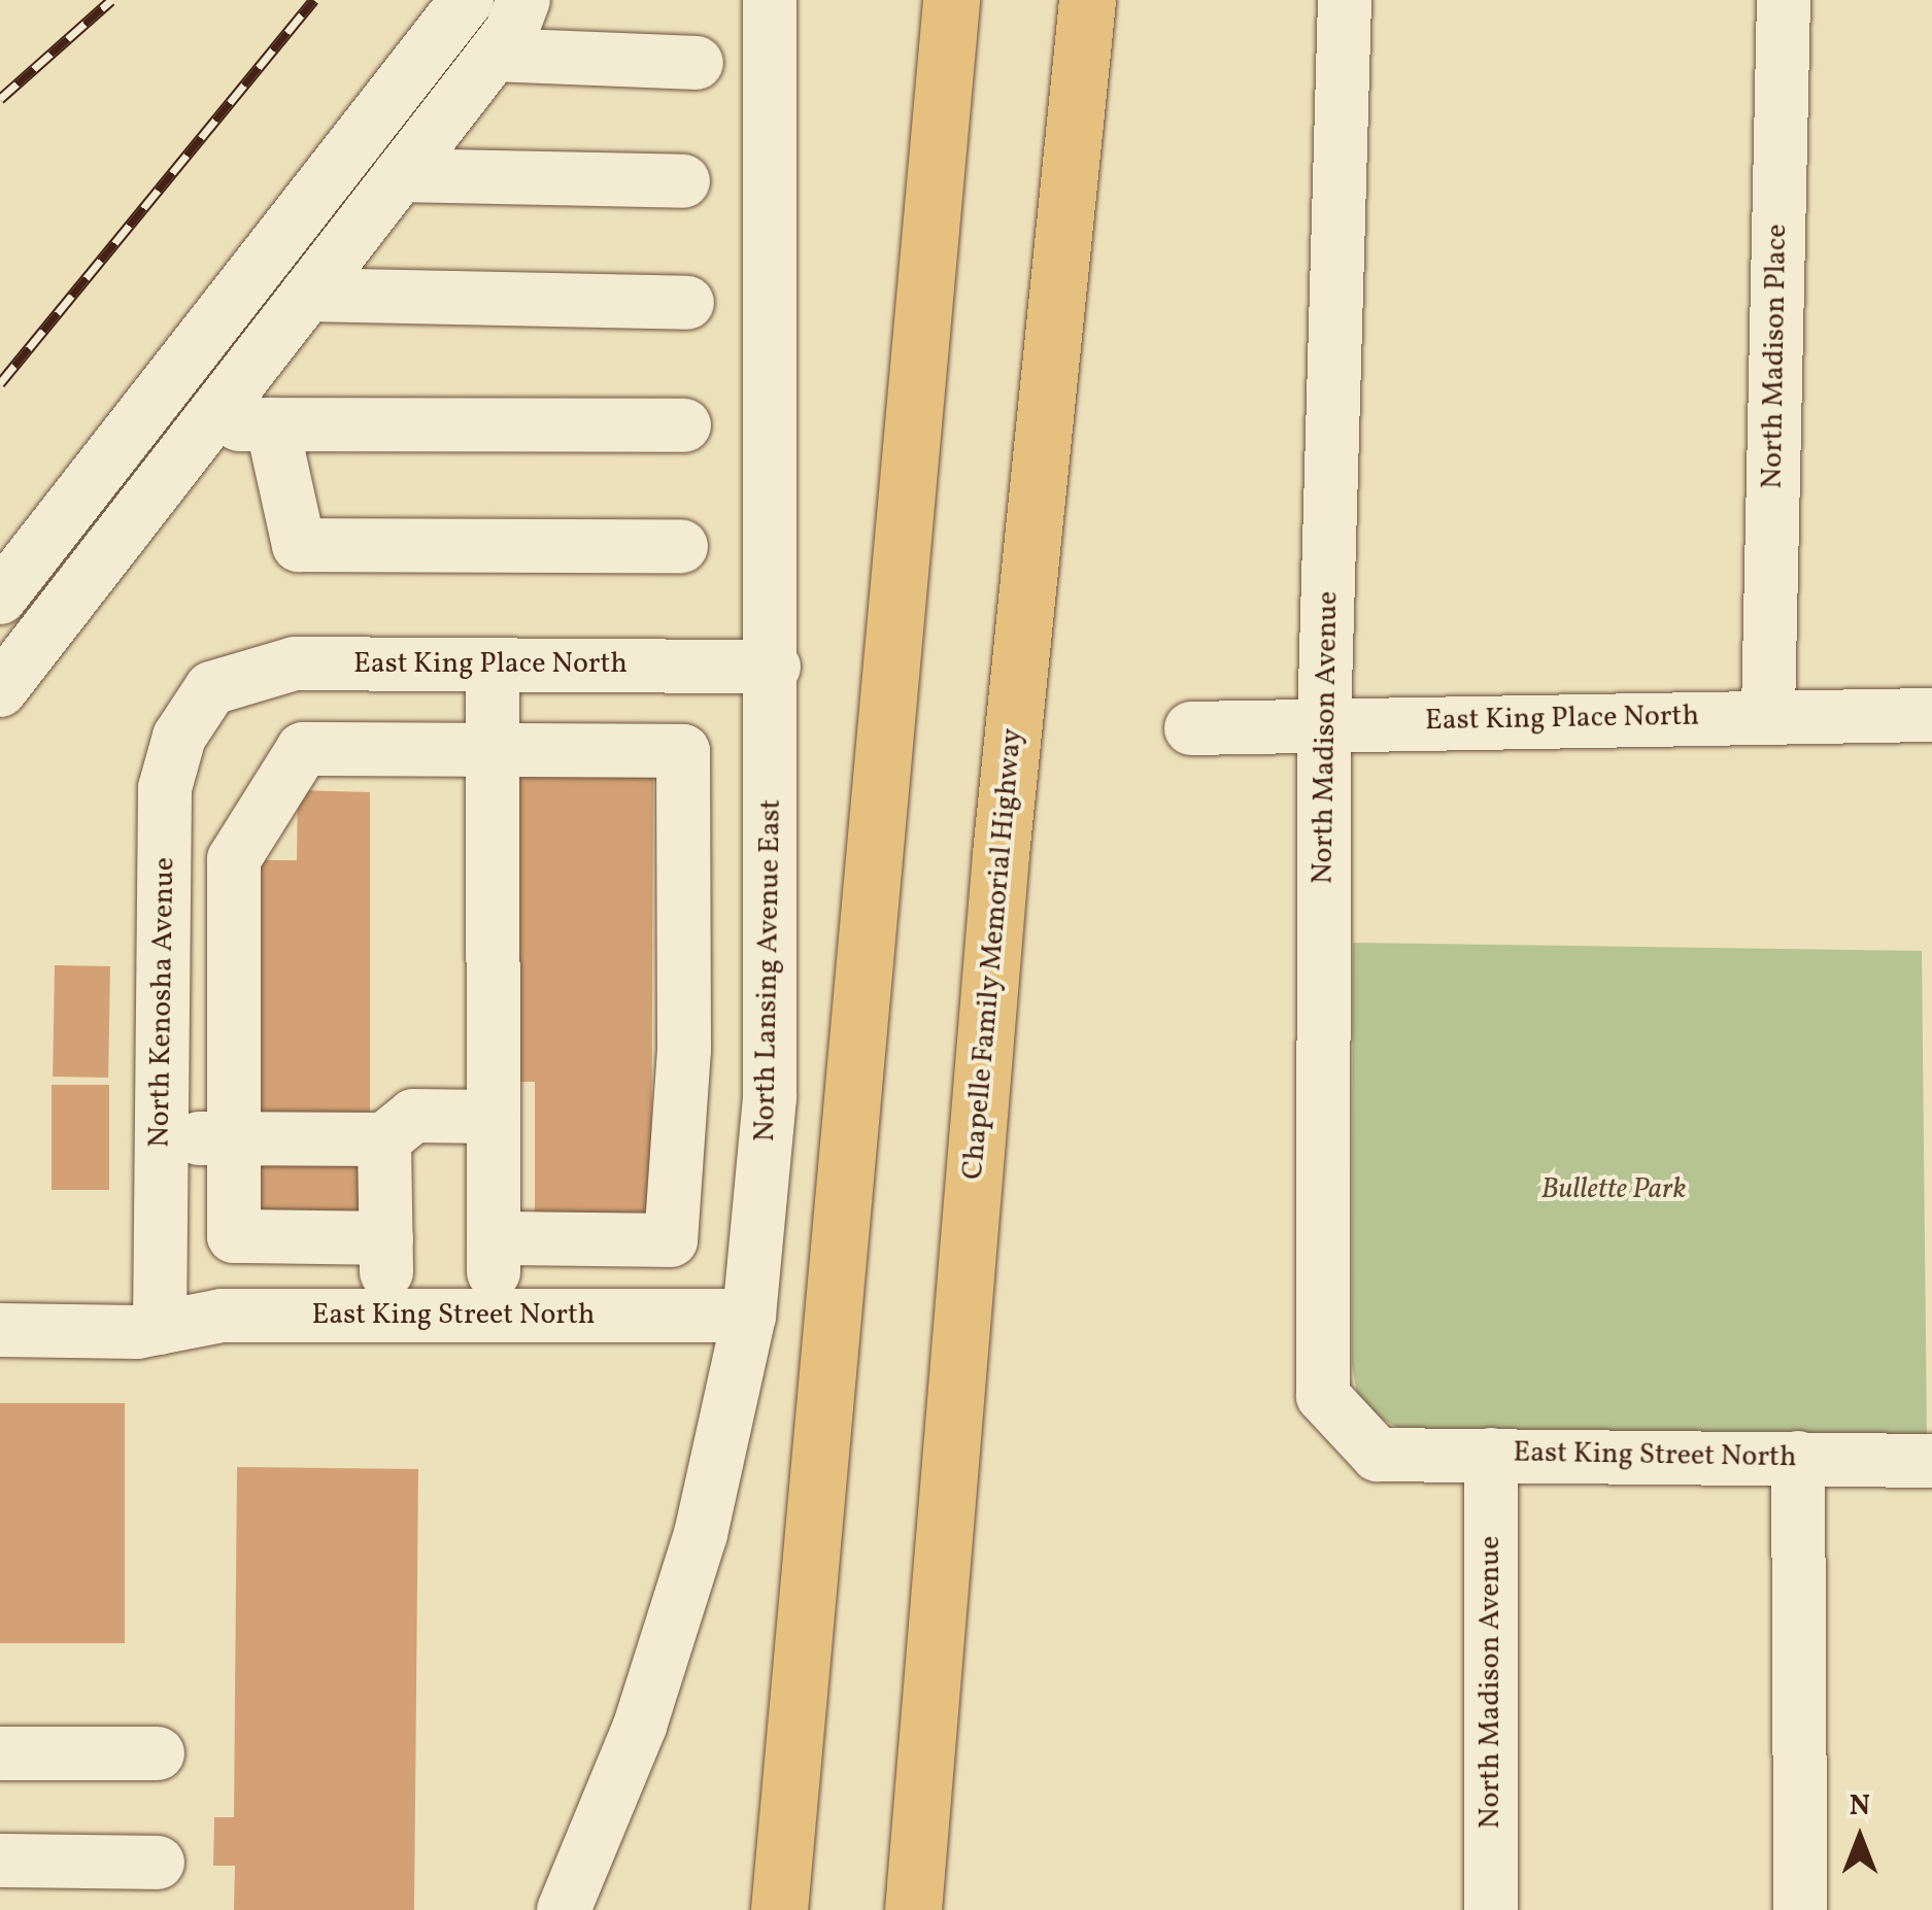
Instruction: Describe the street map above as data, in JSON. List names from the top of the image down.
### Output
{
  "streets": {
    "highway": ["Chapelle Family Memorial Highway"],
    "street": [
      "North Madison Place",
      "East King Place North",
      "North Madison Avenue",
      "North Lansing Avenue East",
      "North Kenosha Avenue",
      "East King Street North"
    ]
  },
  "crossings": [
    ["North Madison Place", "East King Place North"],
    ["East King Place North", "North Madison Avenue"],
    ["East King Place North", "North Lansing Avenue East"],
    ["East King Place North", "North Kenosha Avenue"],
    ["North Madison Avenue", "East King Street North"],
    ["North Lansing Avenue East", "East King Street North"],
    ["North Kenosha Avenue", "East King Street North"]
  ],
  "parks": ["Bullette Park"],
  "north": "top"
}
